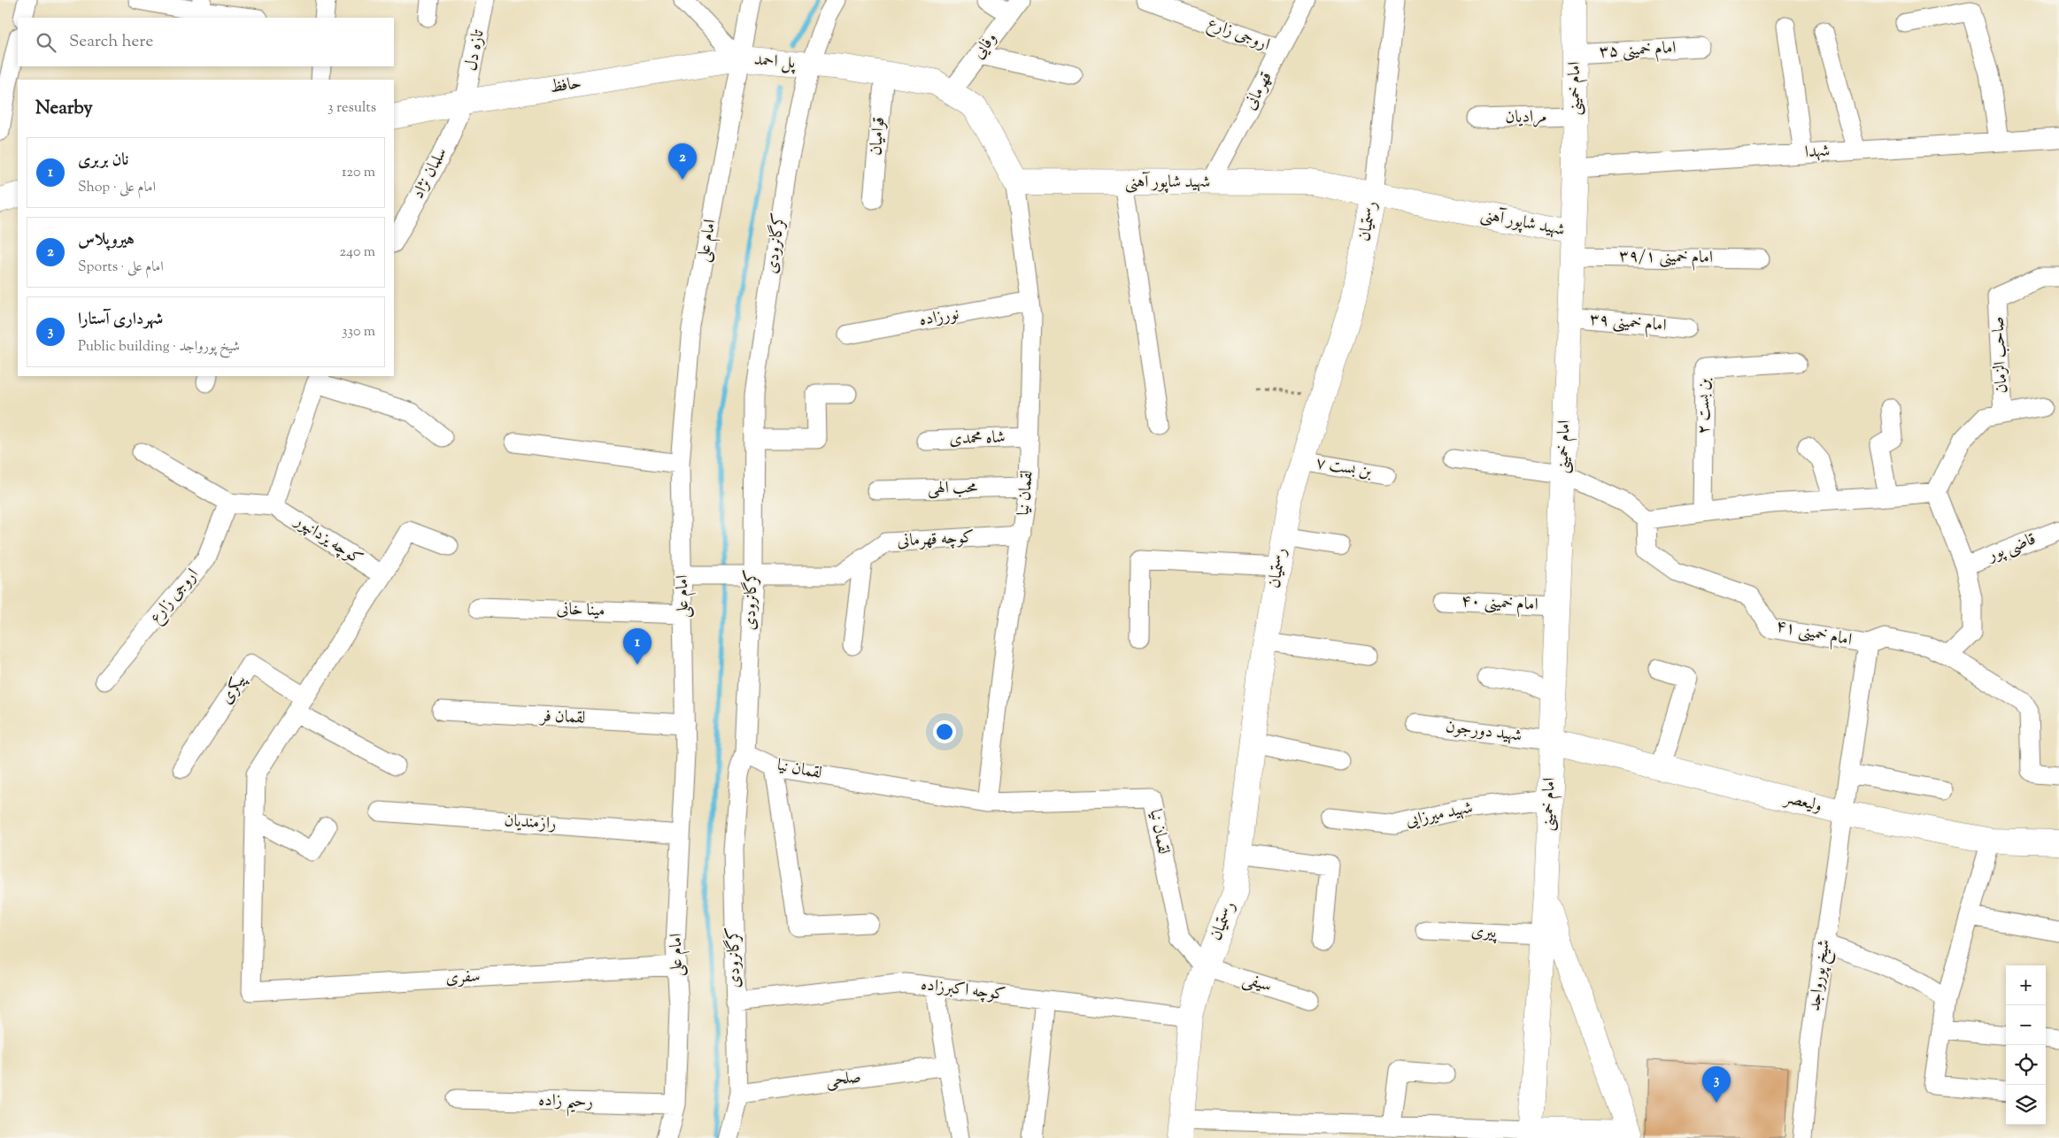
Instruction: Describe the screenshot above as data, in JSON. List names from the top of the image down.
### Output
{
  "streets": {
    "street": [
      "اروجی زارع",
      "وفایی",
      "تازه دل",
      "امام خمینی ۳۵",
      "پل احمد",
      "حافظ",
      "امام خمینی",
      "قهرمانی",
      "مرادیان",
      "قوامیان",
      "شهدا",
      "سلمان نژاد",
      "شهید شاپور آهنی",
      "رستمیان",
      "امام علی",
      "کرگانرودی",
      "امام خمینی ۳۹/۱",
      "نورزاده",
      "امام خمینی ۳۹",
      "صاحب الزمان",
      "بن بست ۲",
      "شاه محمدی",
      "بن بست ۷",
      "محب الهی",
      "لقمان نیا",
      "کوچه قهرمانی",
      "کوچه یزدانپور",
      "قاضی پور",
      "امام خمینی ۴۰",
      "مینا خانی",
      "امام خمینی ۴۱",
      "پیکری",
      "لقمان فر",
      "شهید دورجون",
      "ولیعصر",
      "شهید میرزایی",
      "رازمندیان",
      "پیری",
      "شیخ پورواجد",
      "سفری",
      "سیفی",
      "کوچه اکبرزاده",
      "صلحی",
      "رحیم زاده"
    ]
  },
  "crossings": [
    ["اروجی زارع", "قهرمانی"],
    ["تازه دل", "حافظ"],
    ["تازه دل", "سلمان نژاد"],
    ["امام خمینی ۳۵", "امام خمینی"],
    ["پل احمد", "حافظ"],
    ["پل احمد", "امام علی"],
    ["پل احمد", "کرگانرودی"],
    ["حافظ", "سلمان نژاد"],
    ["حافظ", "امام علی"],
    ["امام خمینی", "مرادیان"],
    ["امام خمینی", "شهدا"],
    ["امام خمینی", "شهید شاپور آهنی"],
    ["امام خمینی", "امام خمینی ۳۹/۱"],
    ["امام خمینی", "امام خمینی ۳۹"],
    ["امام خمینی", "امام خمینی ۴۰"],
    ["امام خمینی", "شهید دورجون"],
    ["امام خمینی", "ولیعصر"],
    ["امام خمینی", "شهید میرزایی"],
    ["امام خمینی", "پیری"],
    ["قهرمانی", "شهید شاپور آهنی"],
    ["شهید شاپور آهنی", "رستمیان"],
    ["شهید شاپور آهنی", "امام خمینی ۳۹/۱"],
    ["شهید شاپور آهنی", "لقمان نیا"],
    ["رستمیان", "بن بست ۷"],
    ["رستمیان", "لقمان نیا"],
    ["رستمیان", "سیفی"],
    ["رستمیان", "کوچه اکبرزاده"],
    ["امام علی", "کوچه قهرمانی"],
    ["امام علی", "مینا خانی"],
    ["امام علی", "لقمان فر"],
    ["امام علی", "رازمندیان"],
    ["امام علی", "سفری"],
    ["امام علی", "رحیم زاده"],
    ["کرگانرودی", "لقمان نیا"],
    ["کرگانرودی", "کوچه قهرمانی"],
    ["کرگانرودی", "کوچه اکبرزاده"],
    ["کرگانرودی", "صلحی"],
    ["نورزاده", "لقمان نیا"],
    ["شاه محمدی", "لقمان نیا"],
    ["محب الهی", "لقمان نیا"],
    ["لقمان نیا", "کوچه قهرمانی"],
    ["لقمان نیا", "سیفی"],
    ["امام خمینی ۴۱", "شیخ پورواجد"],
    ["شهید دورجون", "ولیعصر"],
    ["ولیعصر", "شیخ پورواجد"]
  ],
  "page": {
    "search": "Search here",
    "heading": ["Nearby", "3 results"],
    "list": [
      {
        "mark": "1",
        "name": "نان بربری",
        "note": "Shop · امام علی",
        "value": "120 m"
      },
      {
        "mark": "2",
        "name": "هیروپلاس",
        "note": "Sports · امام علی",
        "value": "240 m"
      },
      {
        "mark": "3",
        "name": "شهرداری آستارا",
        "note": "Public building · شیخ پورواجد",
        "value": "330 m"
      }
    ],
    "pins": ["2", "1", "3"],
    "map_buttons": ["+", "−"]
  }
}
